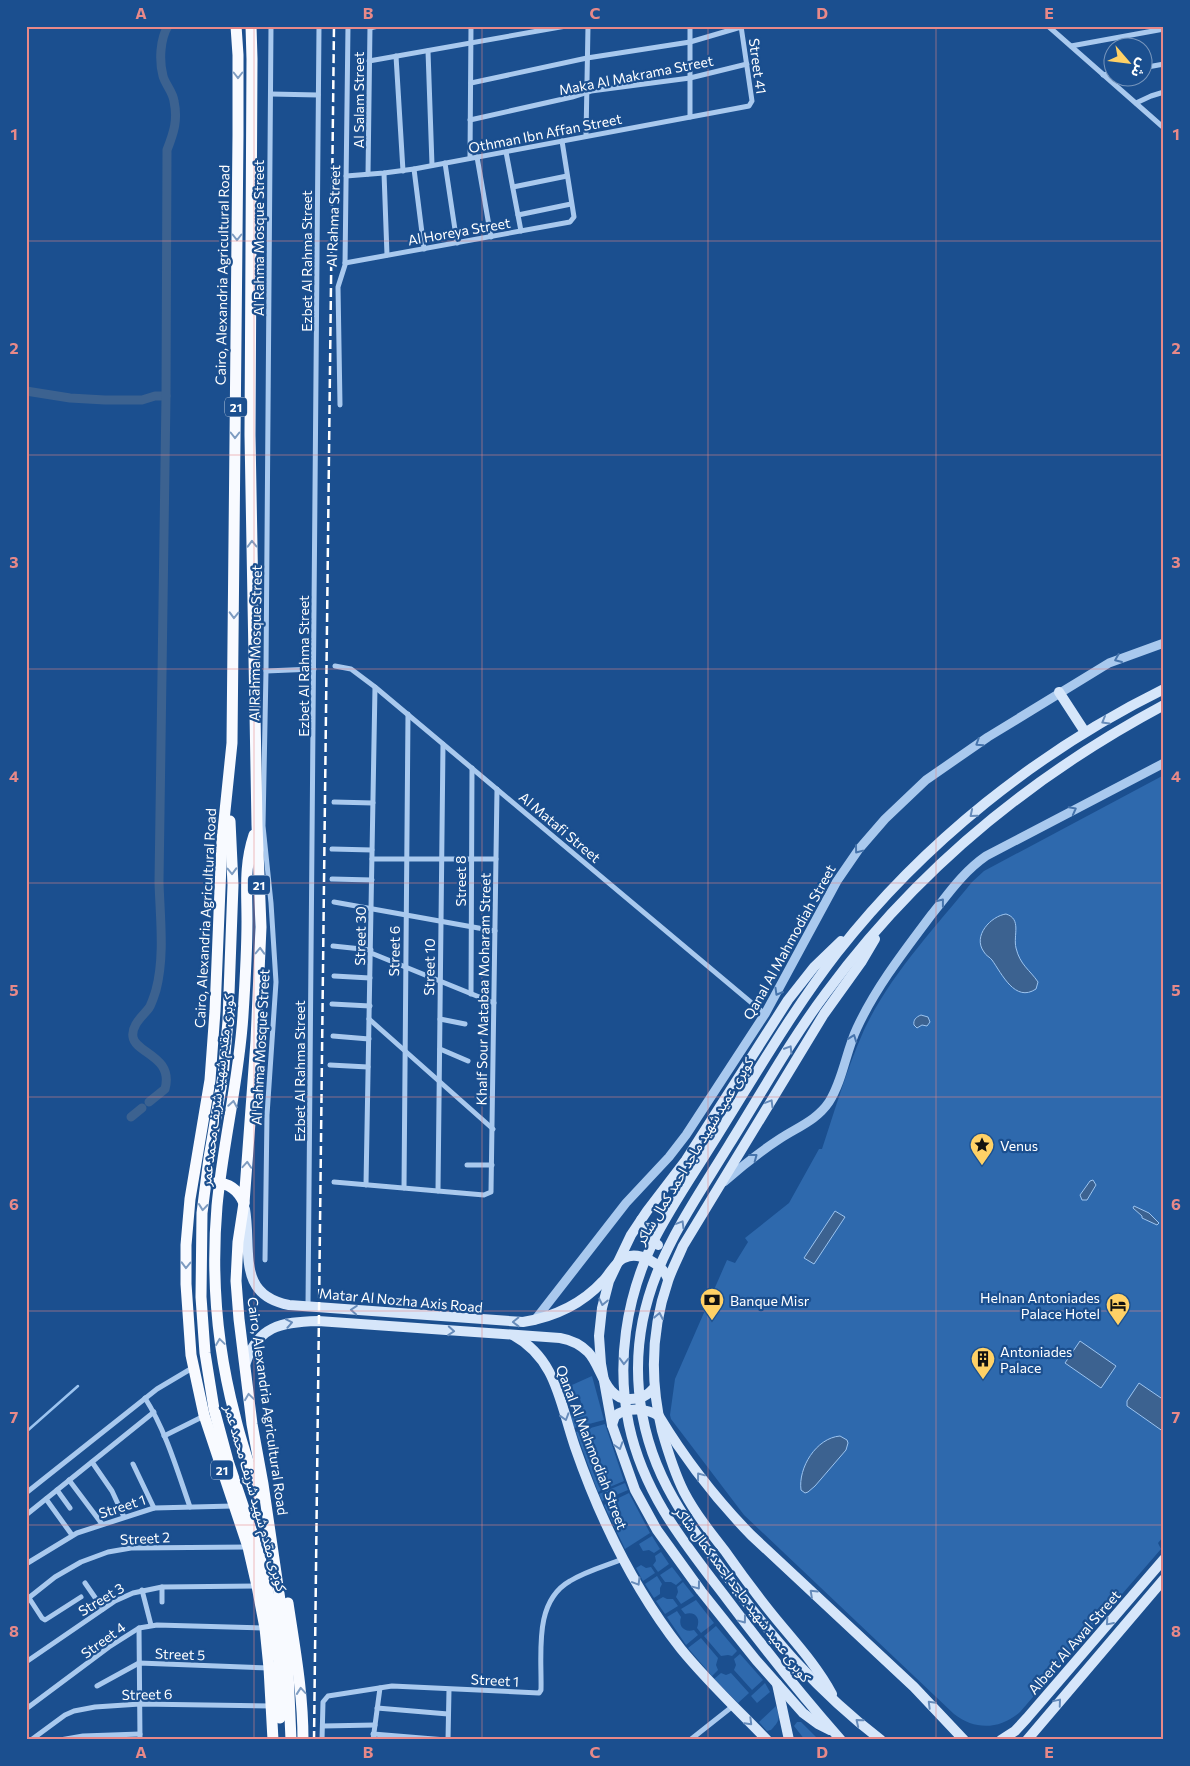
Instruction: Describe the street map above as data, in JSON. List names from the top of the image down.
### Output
{
  "streets": {
    "highway": ["Cairo, Alexandria Agricultural Road", "21", "كوبرى مقدم شهيد شريف محمد عمر"],
    "main road": [
      "Qanal Al Mahmodiah Street",
      "كوبرى عميد شهيد ماجد احمد كمال شاكر",
      "Matar Al Nozha Axis Road",
      "Albert Al Awal Street"
    ],
    "street": [
      "Street 41",
      "Maka Al Makrama Street",
      "Al Salam Street",
      "Othman Ibn Affan Street",
      "Al Rahma Street",
      "Al Horeya Street",
      "Al Rahma Mosque Street",
      "Ezbet Al Rahma Street",
      "Al Matafi Street",
      "Street 8",
      "Street 30",
      "Street 6",
      "Street 10",
      "Khalf Sour Matabaa Moharam Street",
      "Street 1",
      "Street 2",
      "Street 3",
      "Street 4",
      "Street 5"
    ]
  },
  "crossings": [
    ["Street 41", "Maka Al Makrama Street"],
    ["Street 41", "Othman Ibn Affan Street"],
    ["Al Salam Street", "Othman Ibn Affan Street"],
    ["Othman Ibn Affan Street", "Al Rahma Street"],
    ["Al Rahma Street", "Al Horeya Street"],
    ["Ezbet Al Rahma Street", "Matar Al Nozha Axis Road"],
    ["Cairo, Alexandria Agricultural Road", "Street 6"],
    ["Cairo, Alexandria Agricultural Road", "كوبرى مقدم شهيد شريف محمد عمر"],
    ["Cairo, Alexandria Agricultural Road", "Matar Al Nozha Axis Road"],
    ["Cairo, Alexandria Agricultural Road", "Street 1"],
    ["Cairo, Alexandria Agricultural Road", "Street 2"],
    ["Cairo, Alexandria Agricultural Road", "Street 3"],
    ["Cairo, Alexandria Agricultural Road", "Street 4"],
    ["Cairo, Alexandria Agricultural Road", "Street 5"],
    ["Al Matafi Street", "Street 8"],
    ["Al Matafi Street", "Street 30"],
    ["Al Matafi Street", "Qanal Al Mahmodiah Street"],
    ["Al Matafi Street", "Street 6"],
    ["Al Matafi Street", "Street 10"],
    ["Al Matafi Street", "Khalf Sour Matabaa Moharam Street"],
    ["Qanal Al Mahmodiah Street", "Matar Al Nozha Axis Road"],
    ["Qanal Al Mahmodiah Street", "Street 1"],
    ["Street 10", "Khalf Sour Matabaa Moharam Street"]
  ],
  "places": {
    "place": ["Venus"],
    "bank": ["Banque Misr"],
    "hotel": ["Helnan Antoniades Palace Hotel"],
    "building": ["Antoniades Palace"]
  },
  "north": "bottom right",
  "grid": {
    "columns": [
      "A",
      "B",
      "C",
      "D",
      "E"
    ],
    "rows": [
      "1",
      "2",
      "3",
      "4",
      "5",
      "6",
      "7",
      "8"
    ]
  }
}
